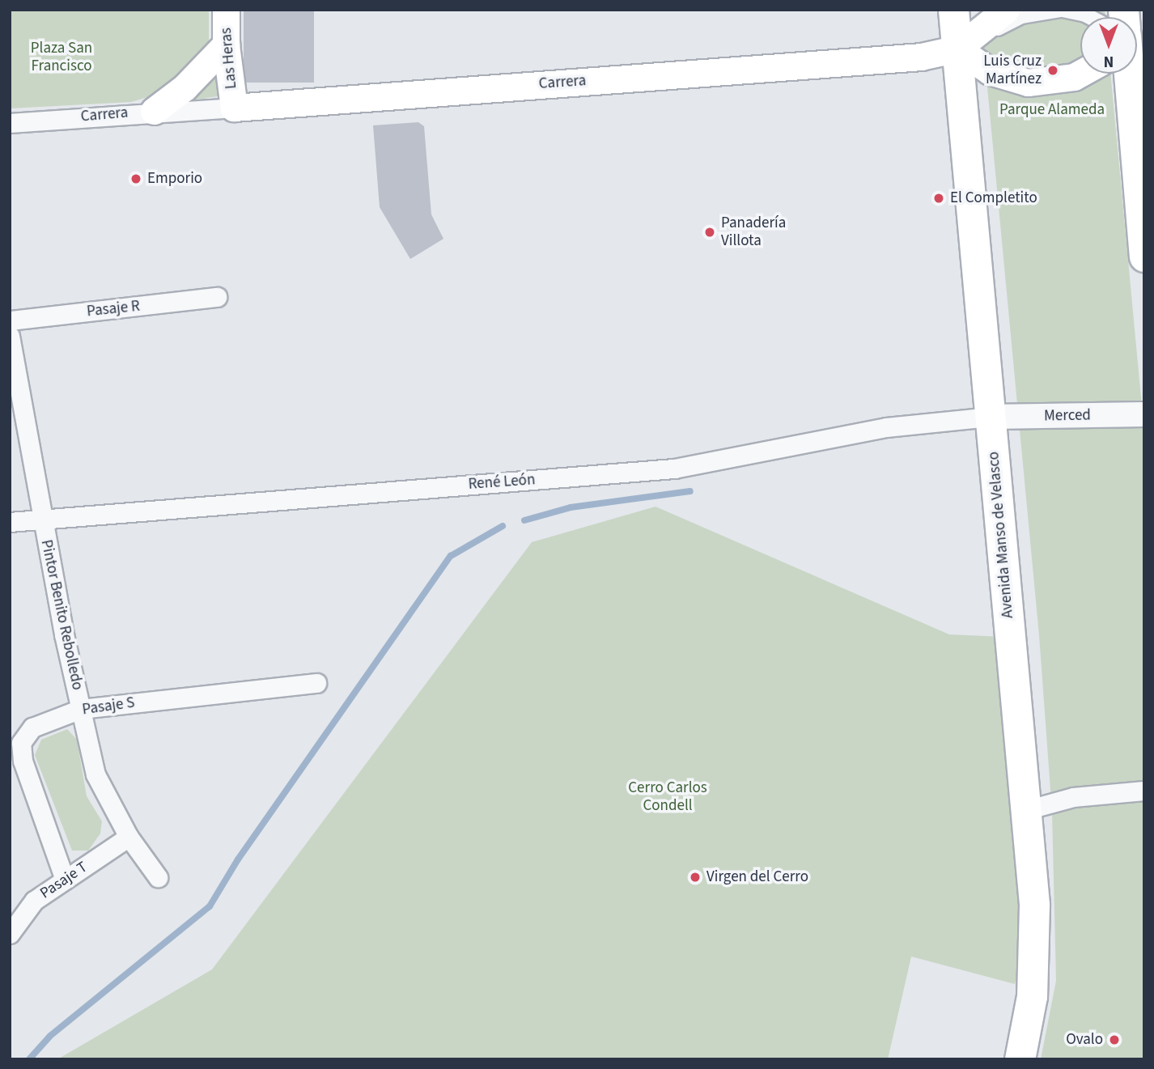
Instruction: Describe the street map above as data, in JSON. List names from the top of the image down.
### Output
{
  "streets": {
    "main road": ["Las Heras", "Carrera", "Avenida Manso de Velasco"],
    "street": [
      "Pasaje R",
      "Merced",
      "René León",
      "Pintor Benito Rebolledo",
      "Pasaje S",
      "Pasaje T"
    ]
  },
  "crossings": [
    ["Las Heras", "Carrera"],
    ["Carrera", "Avenida Manso de Velasco"],
    ["Merced", "René León"],
    ["Merced", "Avenida Manso de Velasco"],
    ["René León", "Avenida Manso de Velasco"],
    ["René León", "Pintor Benito Rebolledo"],
    ["Pintor Benito Rebolledo", "Pasaje S"],
    ["Pintor Benito Rebolledo", "Pasaje T"],
    ["Pasaje S", "Pasaje T"]
  ],
  "parks": ["Plaza San Francisco", "Parque Alameda", "Cerro Carlos Condell"],
  "places": [
    "Luis Cruz Martínez",
    "Emporio",
    "El Completito",
    "Panadería Villota",
    "Virgen del Cerro",
    "Ovalo"
  ],
  "north": "bottom"
}
